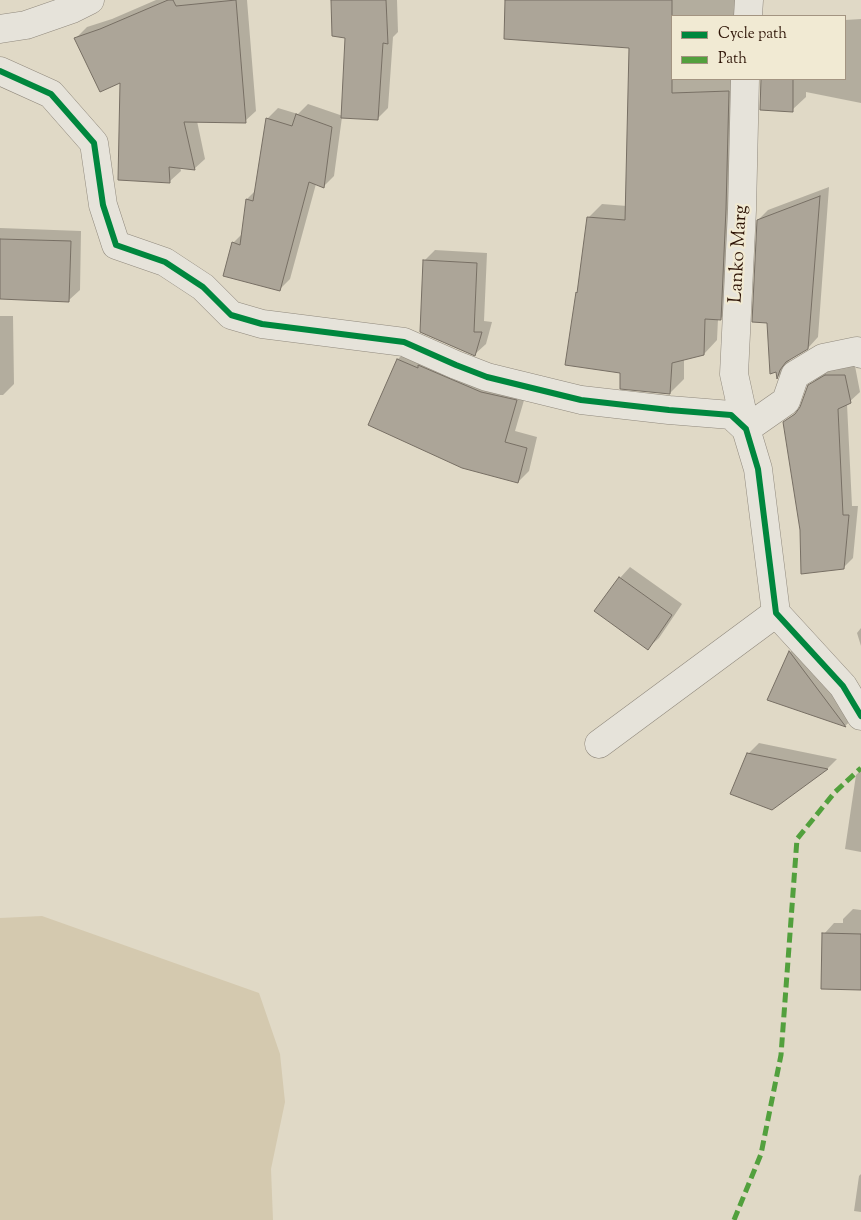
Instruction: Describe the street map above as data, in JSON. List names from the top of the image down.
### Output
{
  "streets": {
    "street": ["Lanko Marg"]
  },
  "legend": ["Cycle path", "Path"]
}
